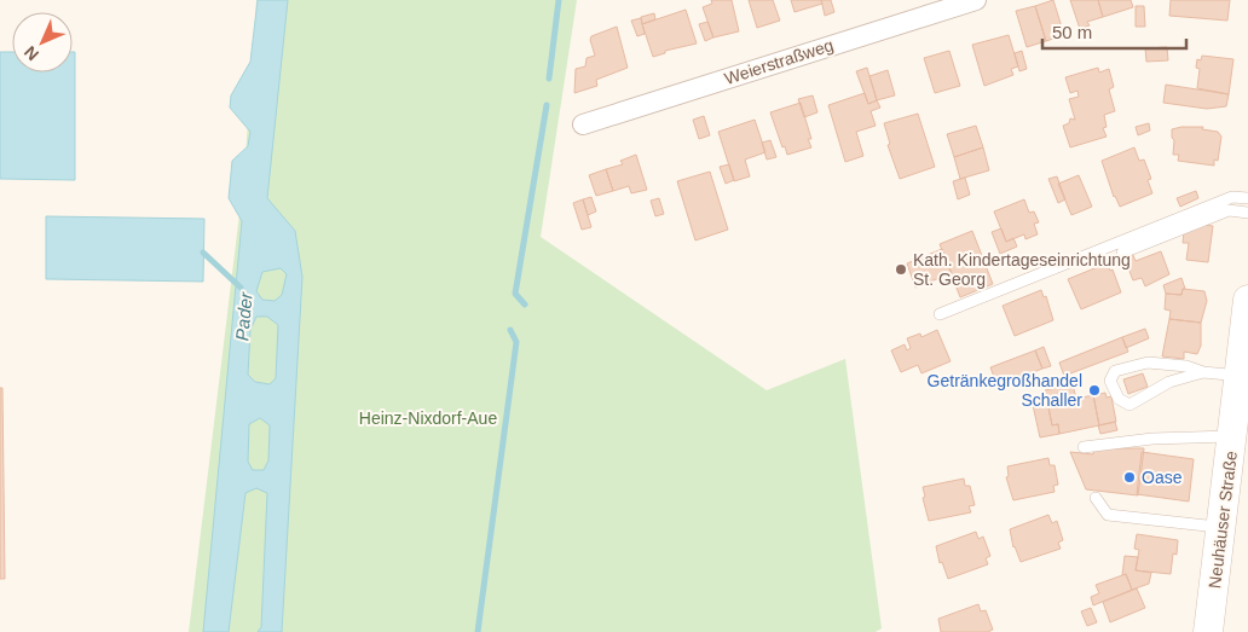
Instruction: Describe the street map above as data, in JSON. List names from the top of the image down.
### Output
{
  "streets": {
    "main road": ["Neuhäuser Straße"],
    "street": ["Weierstraßweg"]
  },
  "water": ["Pader"],
  "parks": ["Heinz-Nixdorf-Aue"],
  "places": ["Kath. Kindertageseinrichtung St. Georg", "Getränkegroßhandel Schaller", "Oase"],
  "scale_bar": "50 m",
  "north": "bottom left"
}
